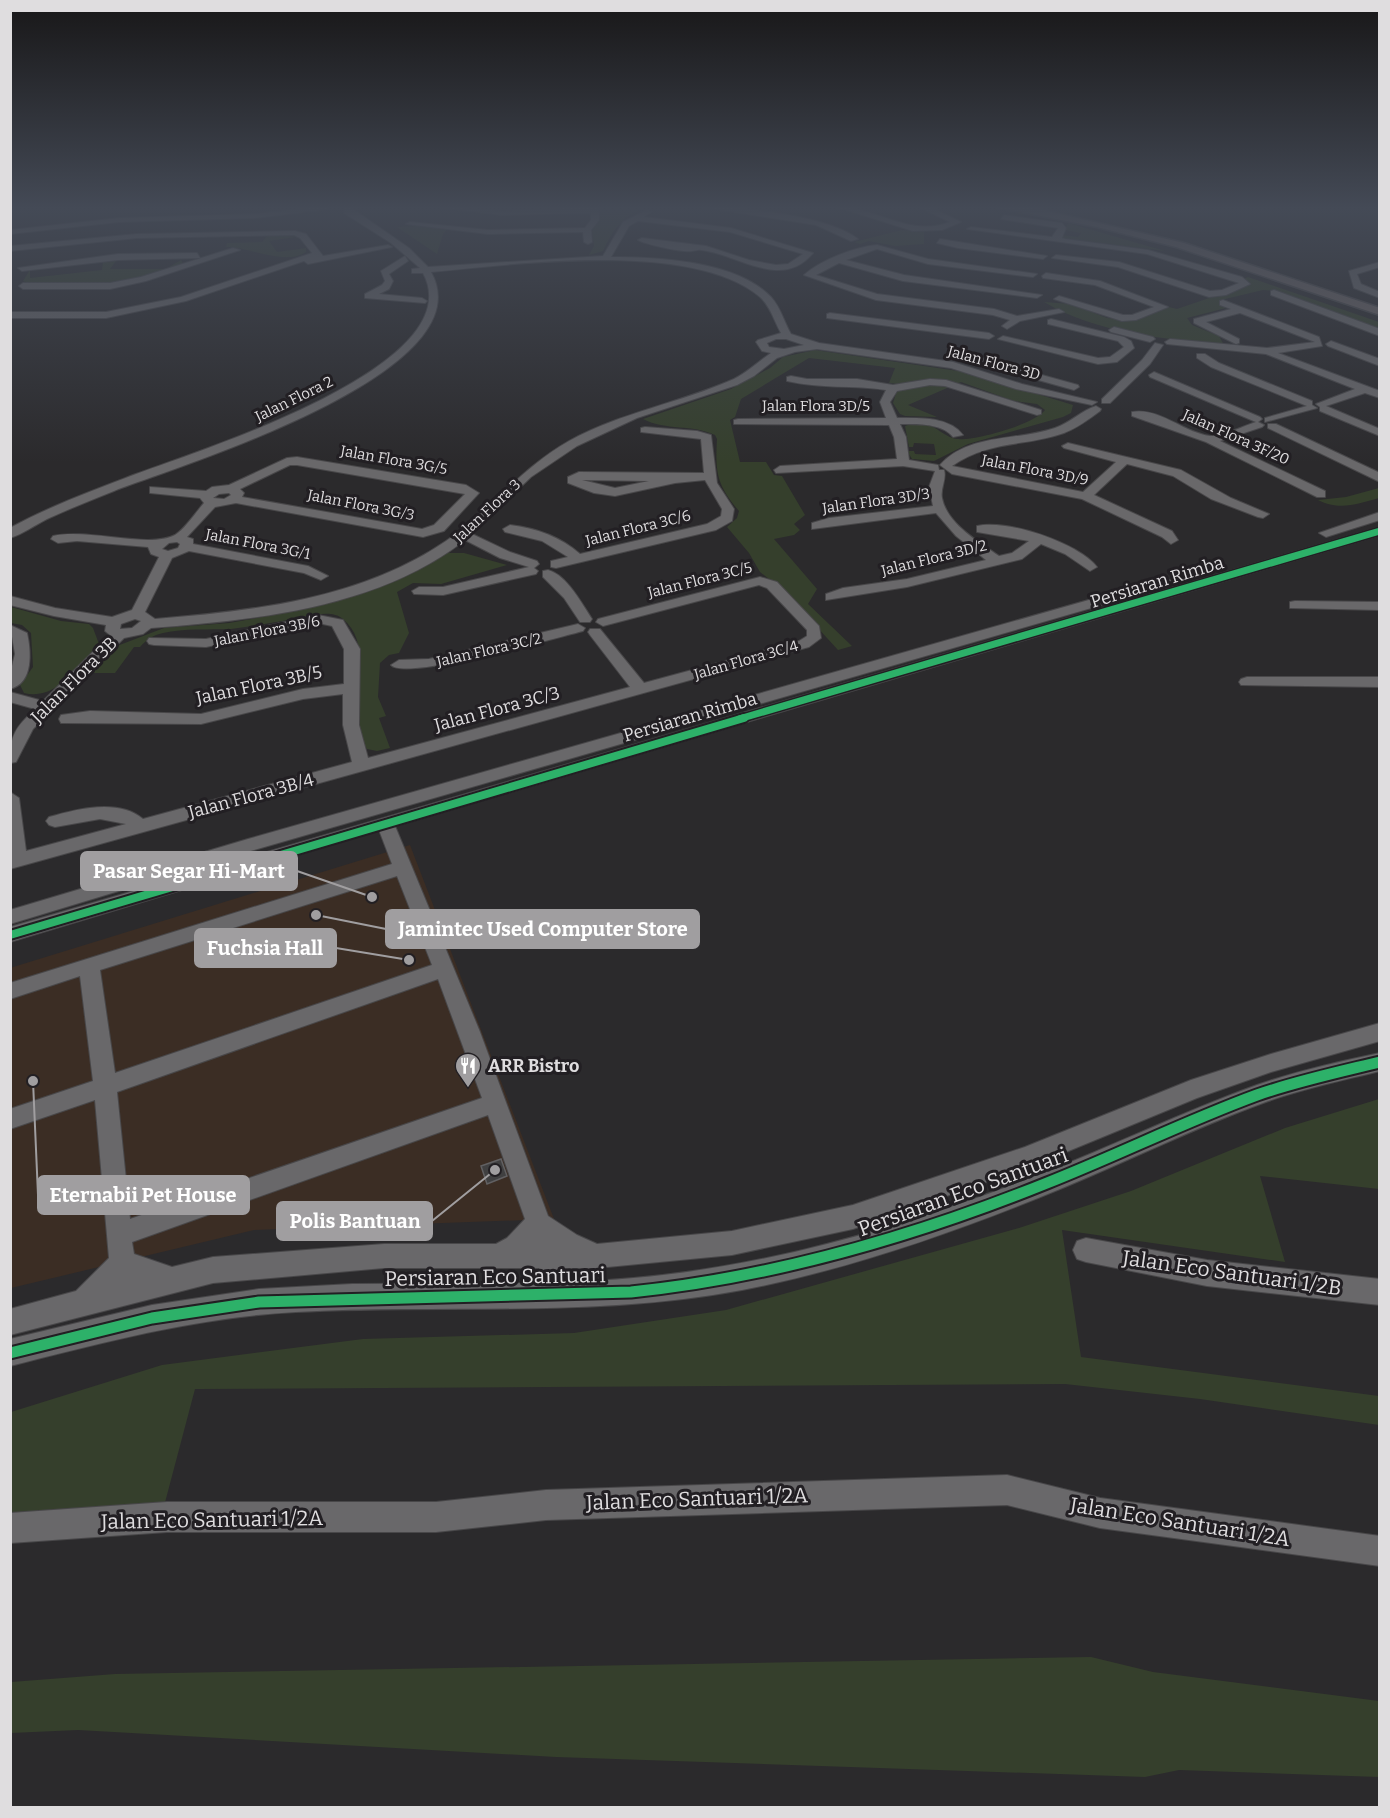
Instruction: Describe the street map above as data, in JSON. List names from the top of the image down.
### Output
{
  "streets": {
    "street": [
      "Jalan Flora 3D",
      "Jalan Flora 2",
      "Jalan Flora 3D/5",
      "Jalan Flora 3F/20",
      "Jalan Flora 3G/5",
      "Jalan Flora 3D/9",
      "Jalan Flora 3D/3",
      "Jalan Flora 3G/3",
      "Jalan Flora 3",
      "Jalan Flora 3C/6",
      "Jalan Flora 3G/1",
      "Jalan Flora 3D/2",
      "Jalan Flora 3C/5",
      "Persiaran Rimba",
      "Jalan Flora 3B/6",
      "Jalan Flora 3C/2",
      "Jalan Flora 3C/4",
      "Jalan Flora 3B",
      "Jalan Flora 3B/5",
      "Jalan Flora 3C/3",
      "Jalan Flora 3B/4",
      "Persiaran Eco Santuari",
      "Jalan Eco Santuari 1/2B",
      "Jalan Eco Santuari 1/2A"
    ]
  },
  "crossings": [
    ["Jalan Flora 3D", "Jalan Flora 3"],
    ["Jalan Flora 3G/5", "Jalan Flora 3G/3"],
    ["Jalan Flora 3", "Jalan Flora 3B"],
    ["Jalan Flora 3C/5", "Jalan Flora 3C/4"],
    ["Jalan Flora 3B/6", "Jalan Flora 3B/5"],
    ["Jalan Flora 3B/6", "Jalan Flora 3C/3"],
    ["Jalan Flora 3B/6", "Jalan Flora 3B/4"],
    ["Jalan Flora 3C/4", "Jalan Flora 3C/3"],
    ["Jalan Flora 3C/3", "Jalan Flora 3B/4"]
  ],
  "places": {
    "other": [
      "Pasar Segar Hi-Mart",
      "Jamintec Used Computer Store",
      "Fuchsia Hall",
      "Eternabii Pet House",
      "Polis Bantuan"
    ],
    "restaurant": ["ARR Bistro"]
  }
}
